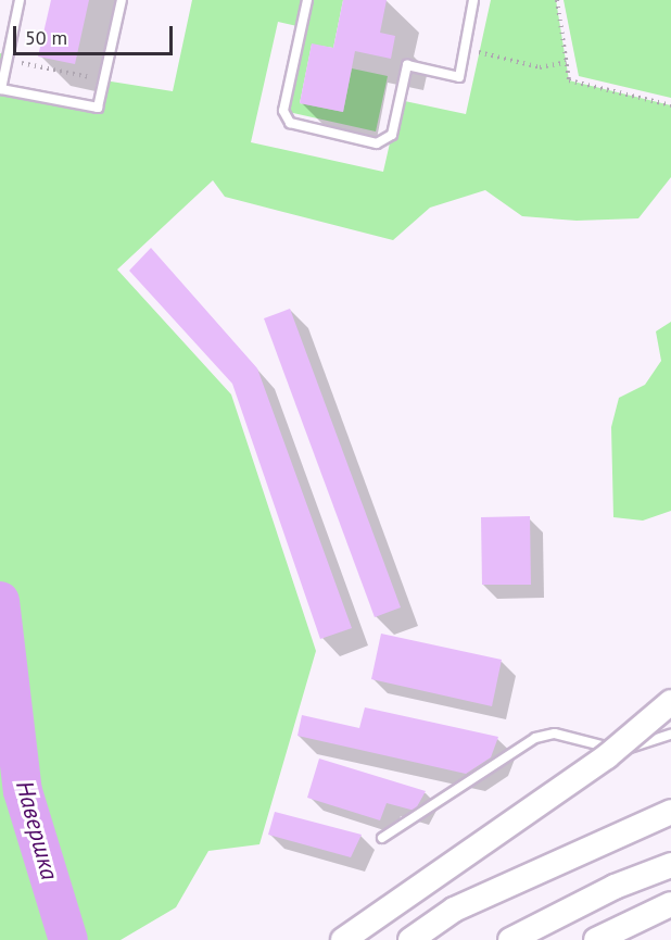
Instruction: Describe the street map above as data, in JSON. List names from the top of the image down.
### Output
{
  "water": ["Навершка"],
  "scale_bar": "50 m"
}
